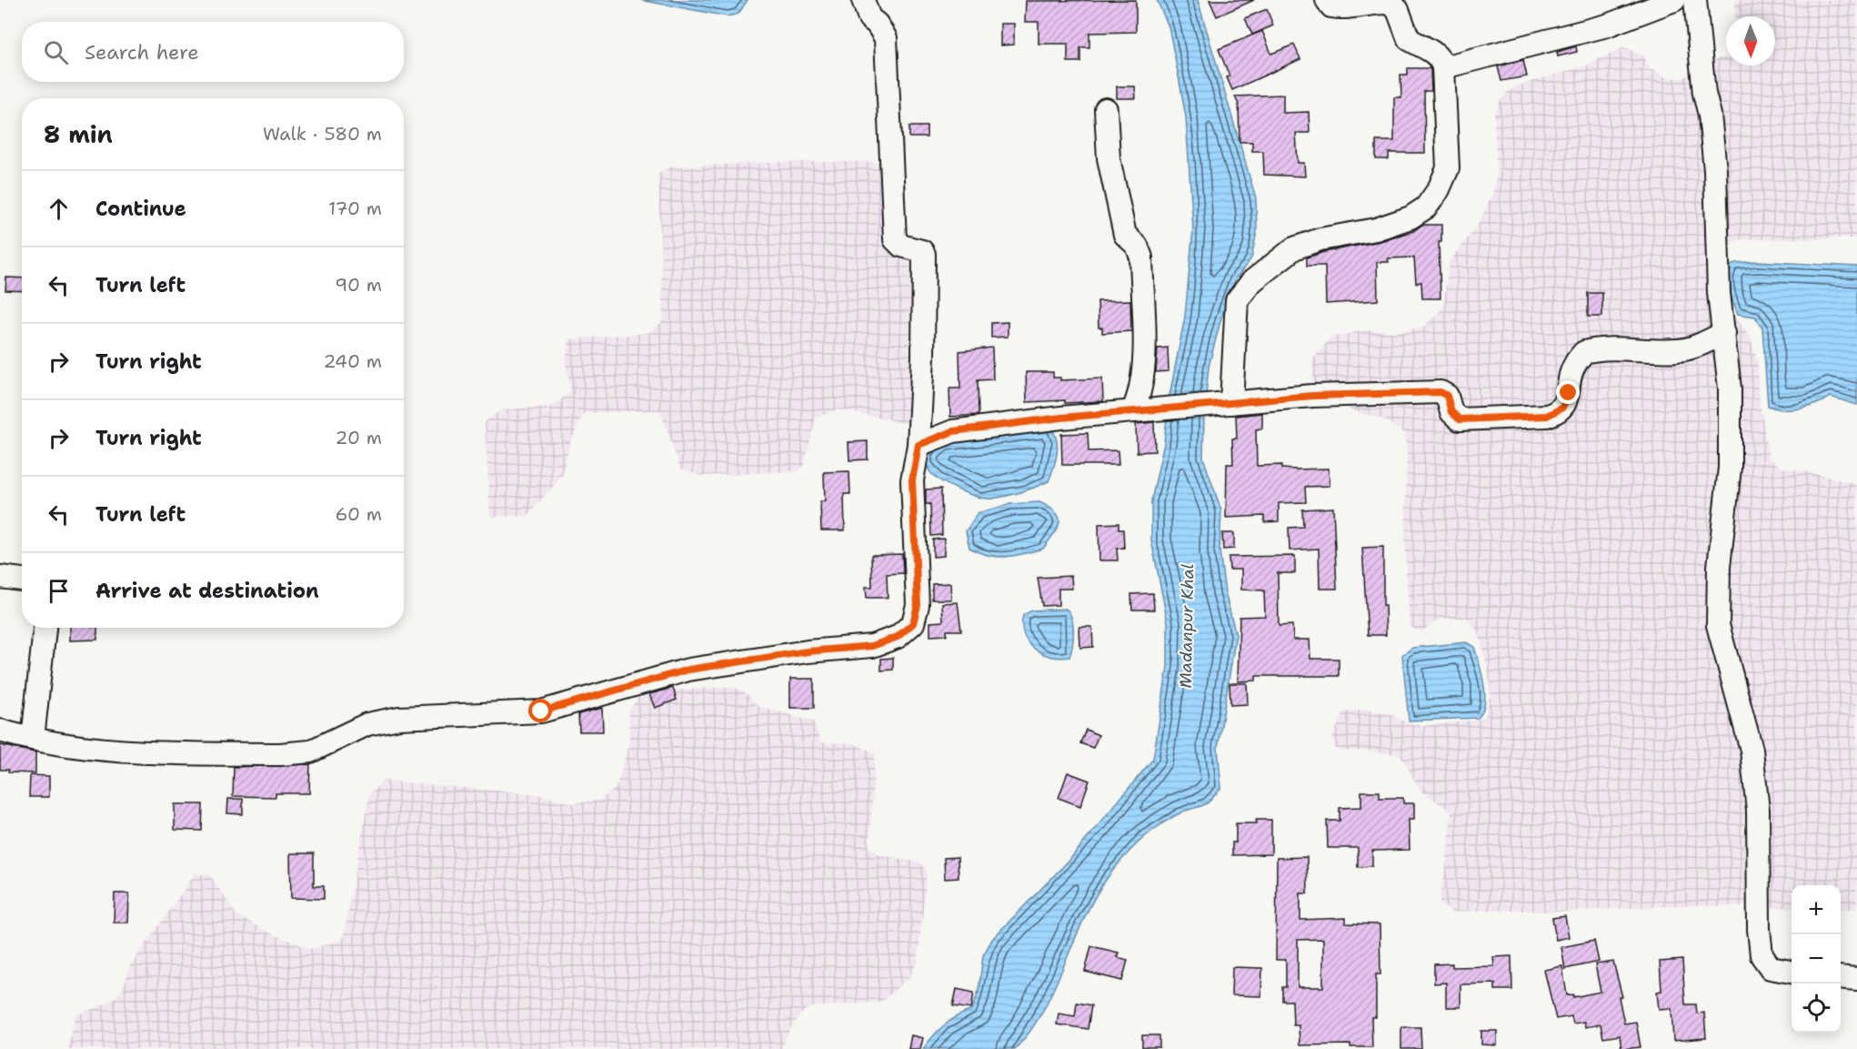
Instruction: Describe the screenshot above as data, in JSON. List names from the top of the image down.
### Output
{
  "water": ["Madanpur Khal"],
  "north": "bottom",
  "page": {
    "search": "Search here",
    "heading": ["8 min", "Walk · 580 m"],
    "list": [
      ["Continue", "170 m"],
      ["Turn left", "90 m"],
      ["Turn right", "240 m"],
      ["Turn right", "20 m"],
      ["Turn left", "60 m"],
      "Arrive at destination"
    ],
    "map_buttons": ["+", "−"]
  }
}
